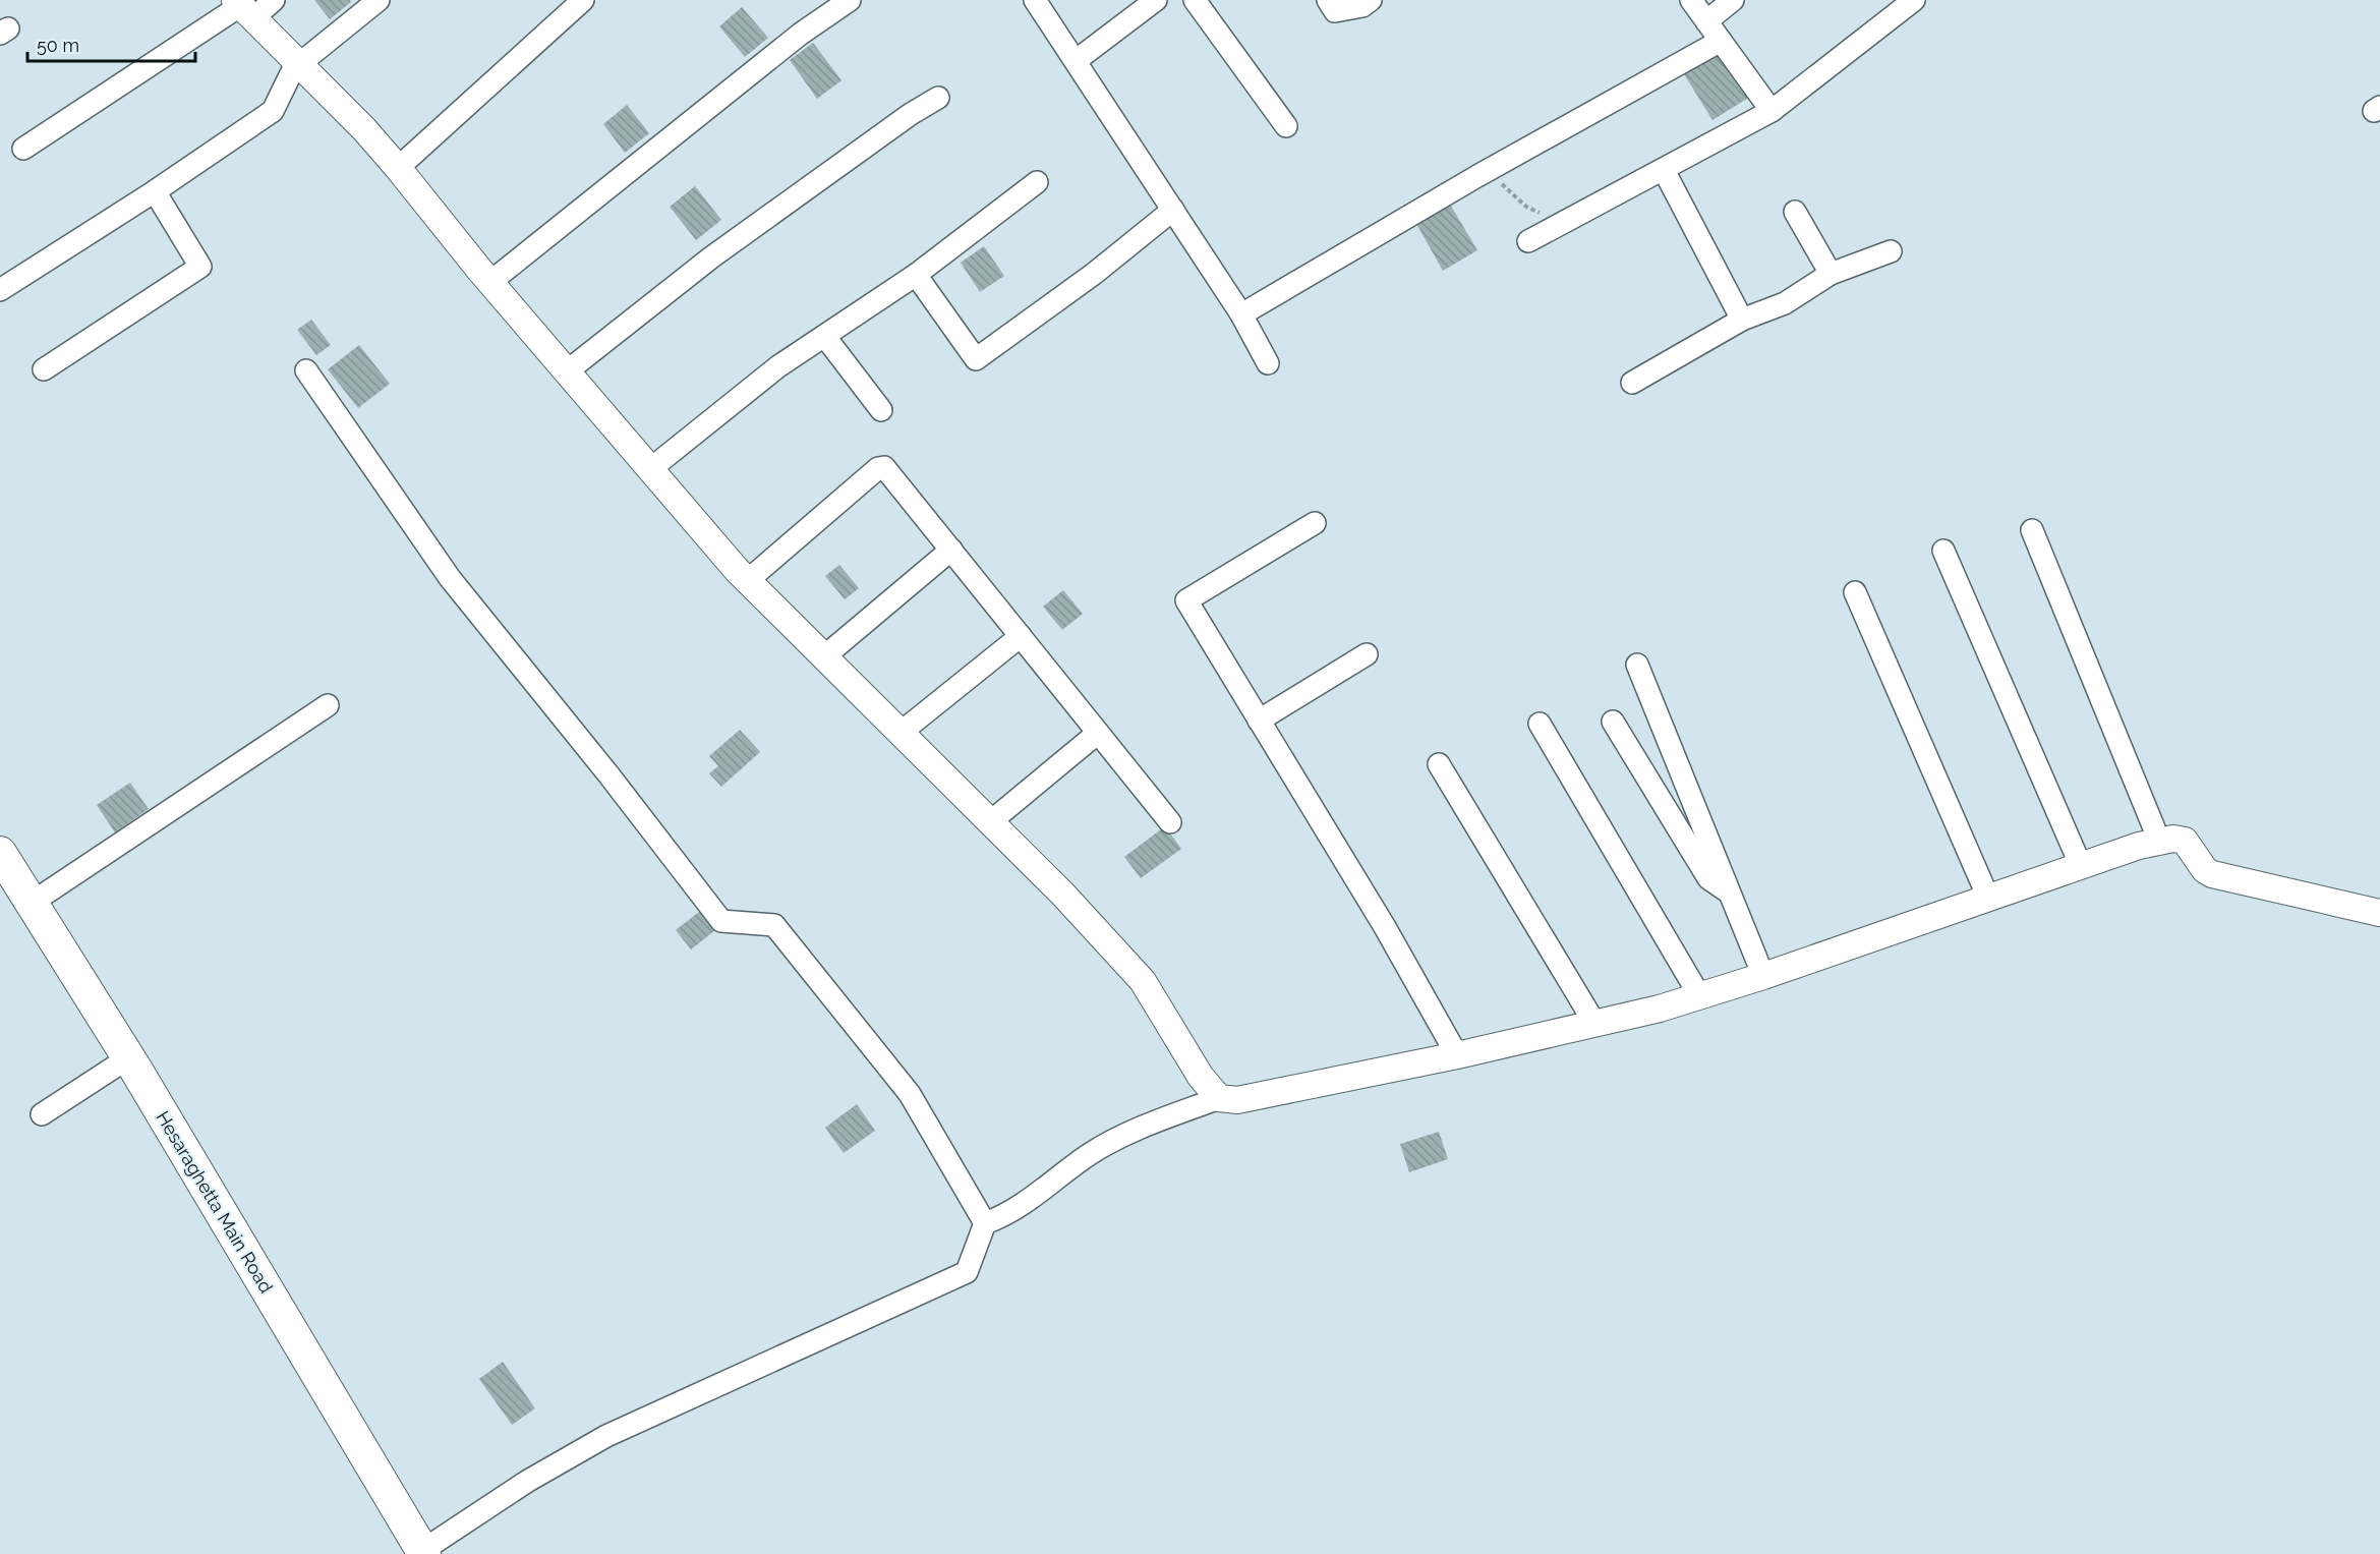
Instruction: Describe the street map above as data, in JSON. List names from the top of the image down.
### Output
{
  "streets": {
    "main road": ["Hesaraghetta Main Road"]
  },
  "scale_bar": "50 m"
}
